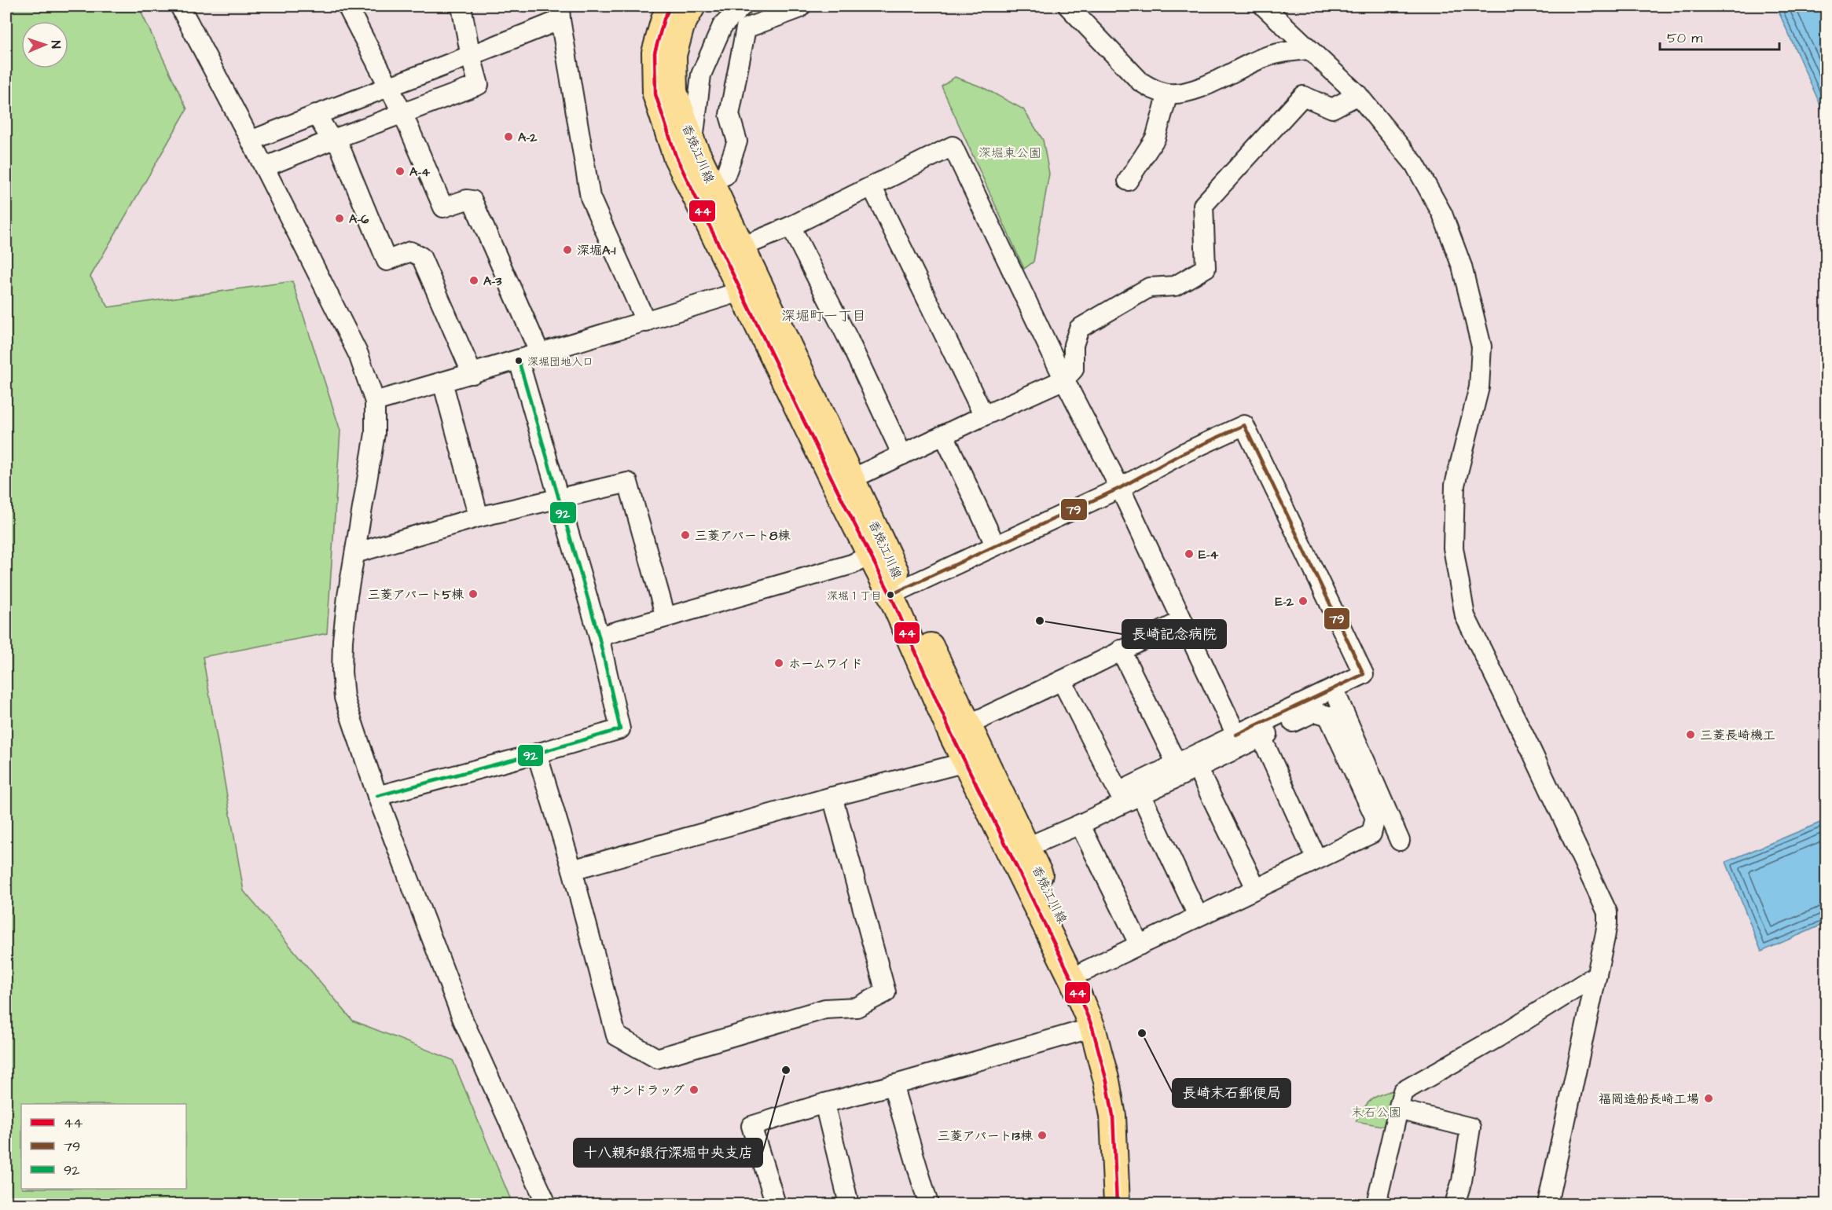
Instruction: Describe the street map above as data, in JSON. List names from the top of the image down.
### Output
{
  "streets": {
    "main road": ["香焼江川線"]
  },
  "districts": ["深堀町一丁目"],
  "parks": ["深堀東公園", "末石公園"],
  "places": [
    "A-2",
    "A-4",
    "A-6",
    "深堀A-1",
    "A-3",
    "深堀団地入口",
    "三菱アパート8棟",
    "E-4",
    "三菱アパート5棟",
    "深堀１丁目",
    "E-2",
    "長崎記念病院",
    "ホームワイド",
    "三菱長崎機工",
    "長崎末石郵便局",
    "十八親和銀行深堀中央支店",
    "サンドラッグ",
    "福岡造船長崎工場",
    "三菱アパート13棟"
  ],
  "lines": ["transit line 44", "transit line 92", "transit line 79"],
  "legend": ["44", "79", "92"],
  "scale_bar": "50 m",
  "north": "right"
}
